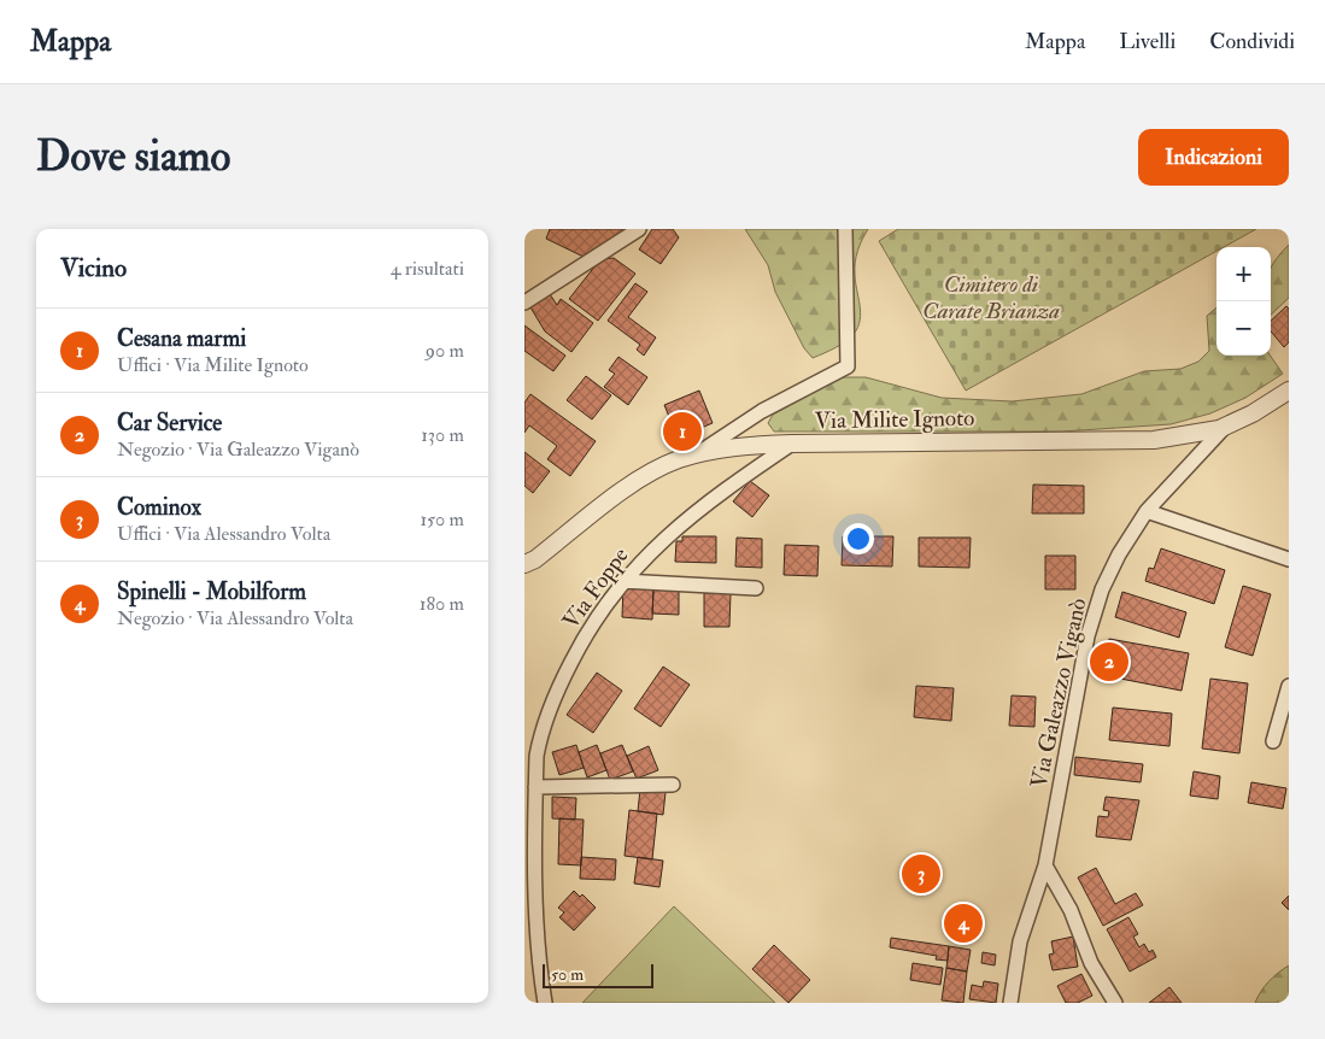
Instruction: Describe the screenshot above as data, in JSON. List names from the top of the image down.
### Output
{
  "streets": {
    "street": ["Via Milite Ignoto", "Via Foppe", "Via Galeazzo Viganò"]
  },
  "crossings": [
    ["Via Milite Ignoto", "Via Foppe"],
    ["Via Milite Ignoto", "Via Galeazzo Viganò"]
  ],
  "parks": ["Cimitero di Carate Brianza"],
  "scale_bar": "50 m",
  "page": {
    "header": "Mappa",
    "nav": ["Mappa", "Livelli", "Condividi"],
    "buttons": "Indicazioni",
    "title": "Dove siamo",
    "heading": ["Vicino", "4 risultati"],
    "map_buttons": ["+", "−"],
    "list": [
      {
        "mark": "1",
        "name": "Cesana marmi",
        "note": "Uffici · Via Milite Ignoto",
        "value": "90 m"
      },
      {
        "mark": "2",
        "name": "Car Service",
        "note": "Negozio · Via Galeazzo Viganò",
        "value": "130 m"
      },
      {
        "mark": "3",
        "name": "Cominox",
        "note": "Uffici · Via Alessandro Volta",
        "value": "150 m"
      },
      {
        "mark": "4",
        "name": "Spinelli - Mobilform",
        "note": "Negozio · Via Alessandro Volta",
        "value": "180 m"
      }
    ],
    "pins": [
      "1",
      "2",
      "3",
      "4"
    ],
    "scale": "50 m"
  }
}
